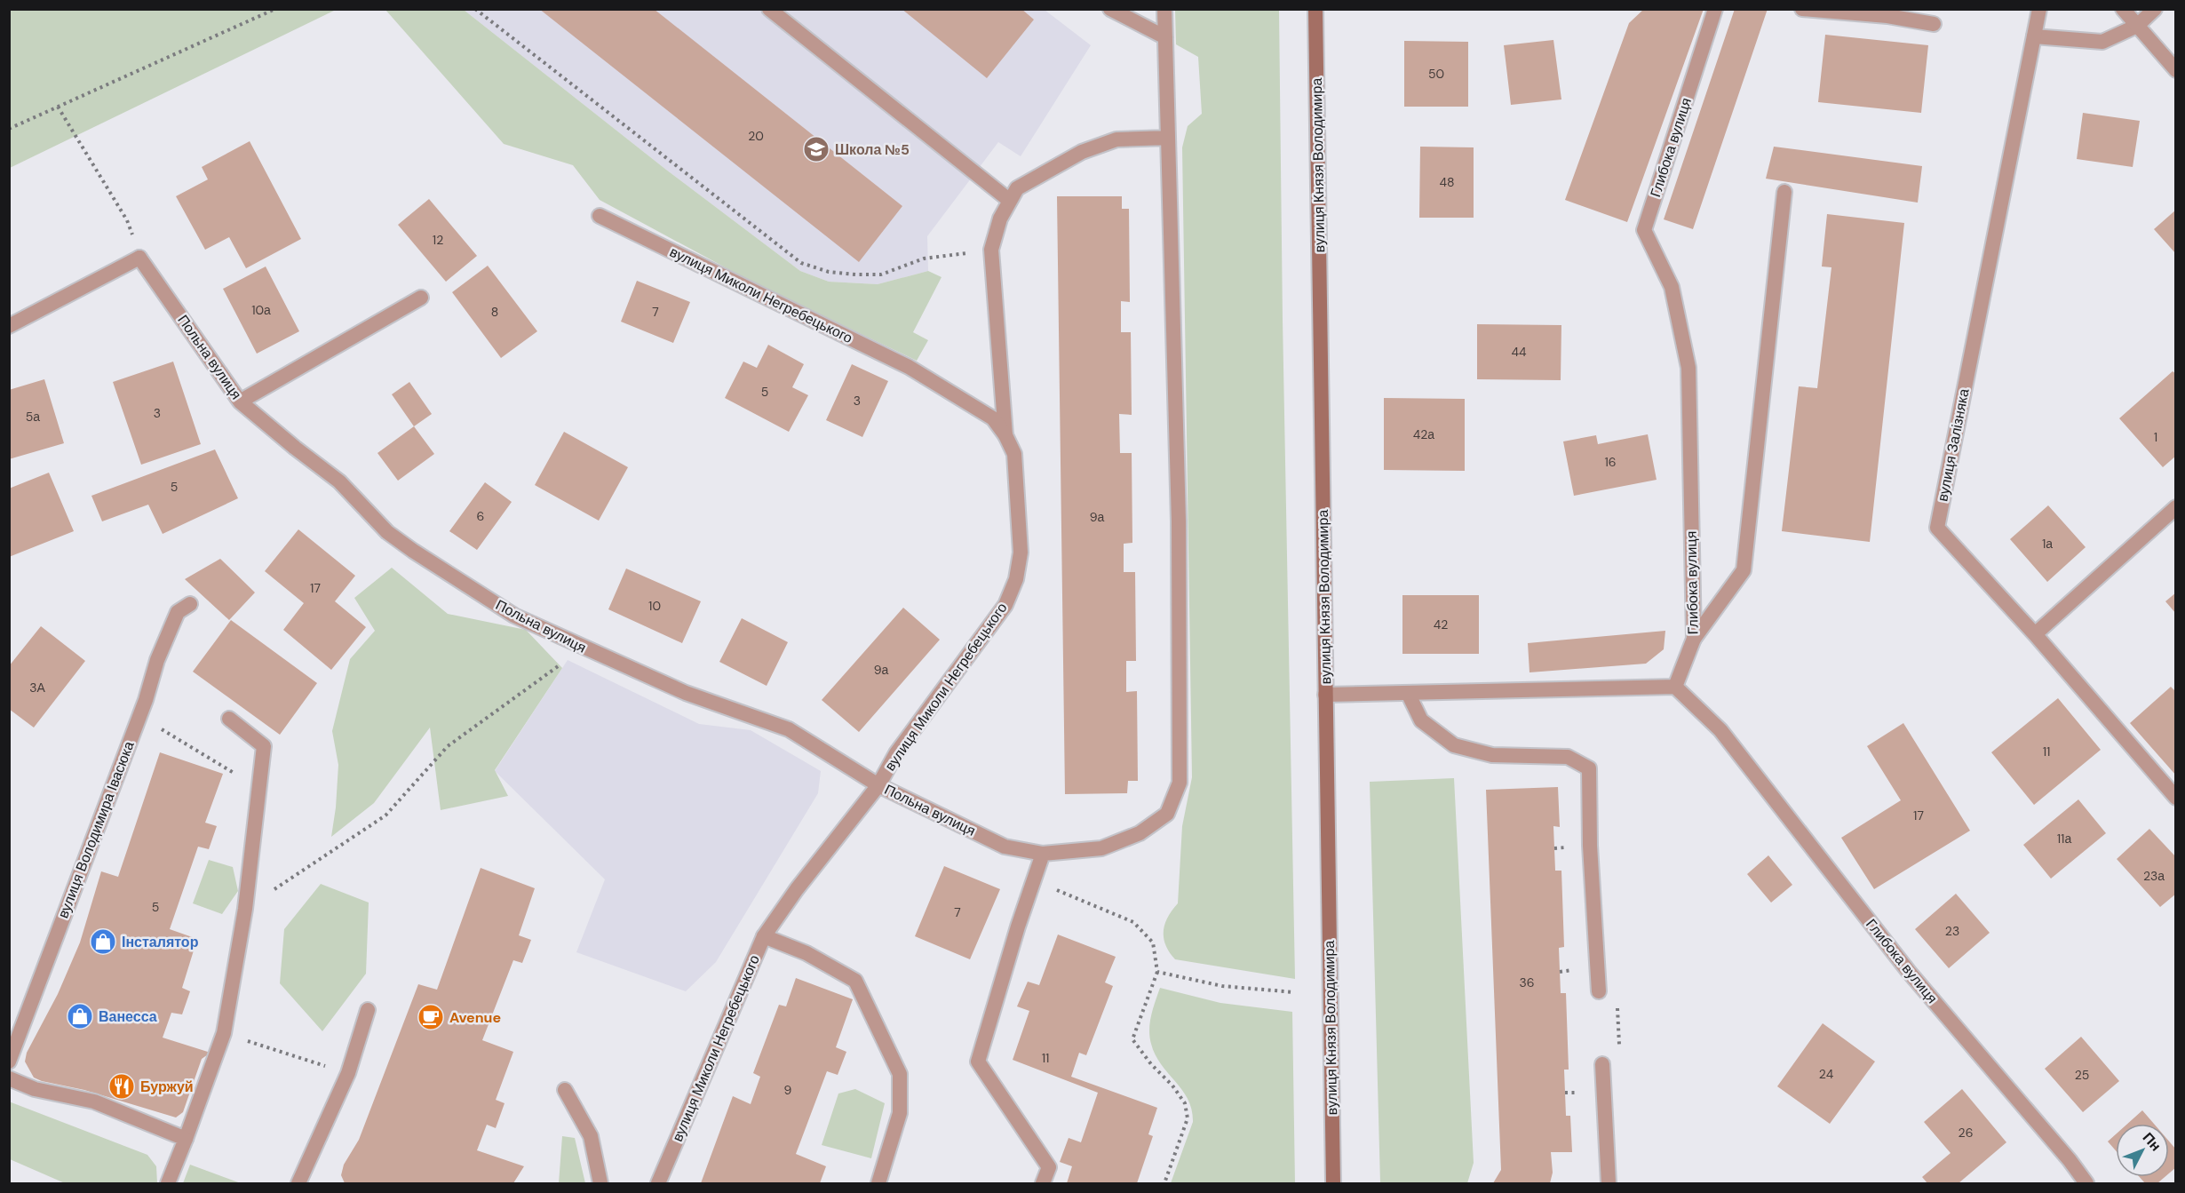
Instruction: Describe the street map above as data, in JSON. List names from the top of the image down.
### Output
{
  "streets": {
    "main road": ["вулиця Князя Володимира"],
    "street": [
      "Глибока вулиця",
      "вулиця Миколи Негребецького",
      "Польна вулиця",
      "вулиця Залізняка",
      "вулиця Володимира Івасюка"
    ]
  },
  "crossings": [
    ["вулиця Миколи Негребецького", "Польна вулиця"]
  ],
  "places": {
    "school or university": ["Школа №5"],
    "shop": ["Інсталятор", "Ванесса"],
    "cafe": ["Avenue"],
    "restaurant": ["Буржуй"]
  },
  "house_numbers": [
    "50",
    "20",
    "48",
    "12",
    "10а",
    "8",
    "7",
    "44",
    "5",
    "3",
    "3",
    "5а",
    "42а",
    "1",
    "16",
    "5",
    "6",
    "9а",
    "1а",
    "17",
    "10",
    "42",
    "9а",
    "3А",
    "11",
    "17",
    "11а",
    "23а",
    "5",
    "7",
    "23",
    "36",
    "11",
    "24",
    "25",
    "9",
    "26"
  ],
  "north": "top right"
}
